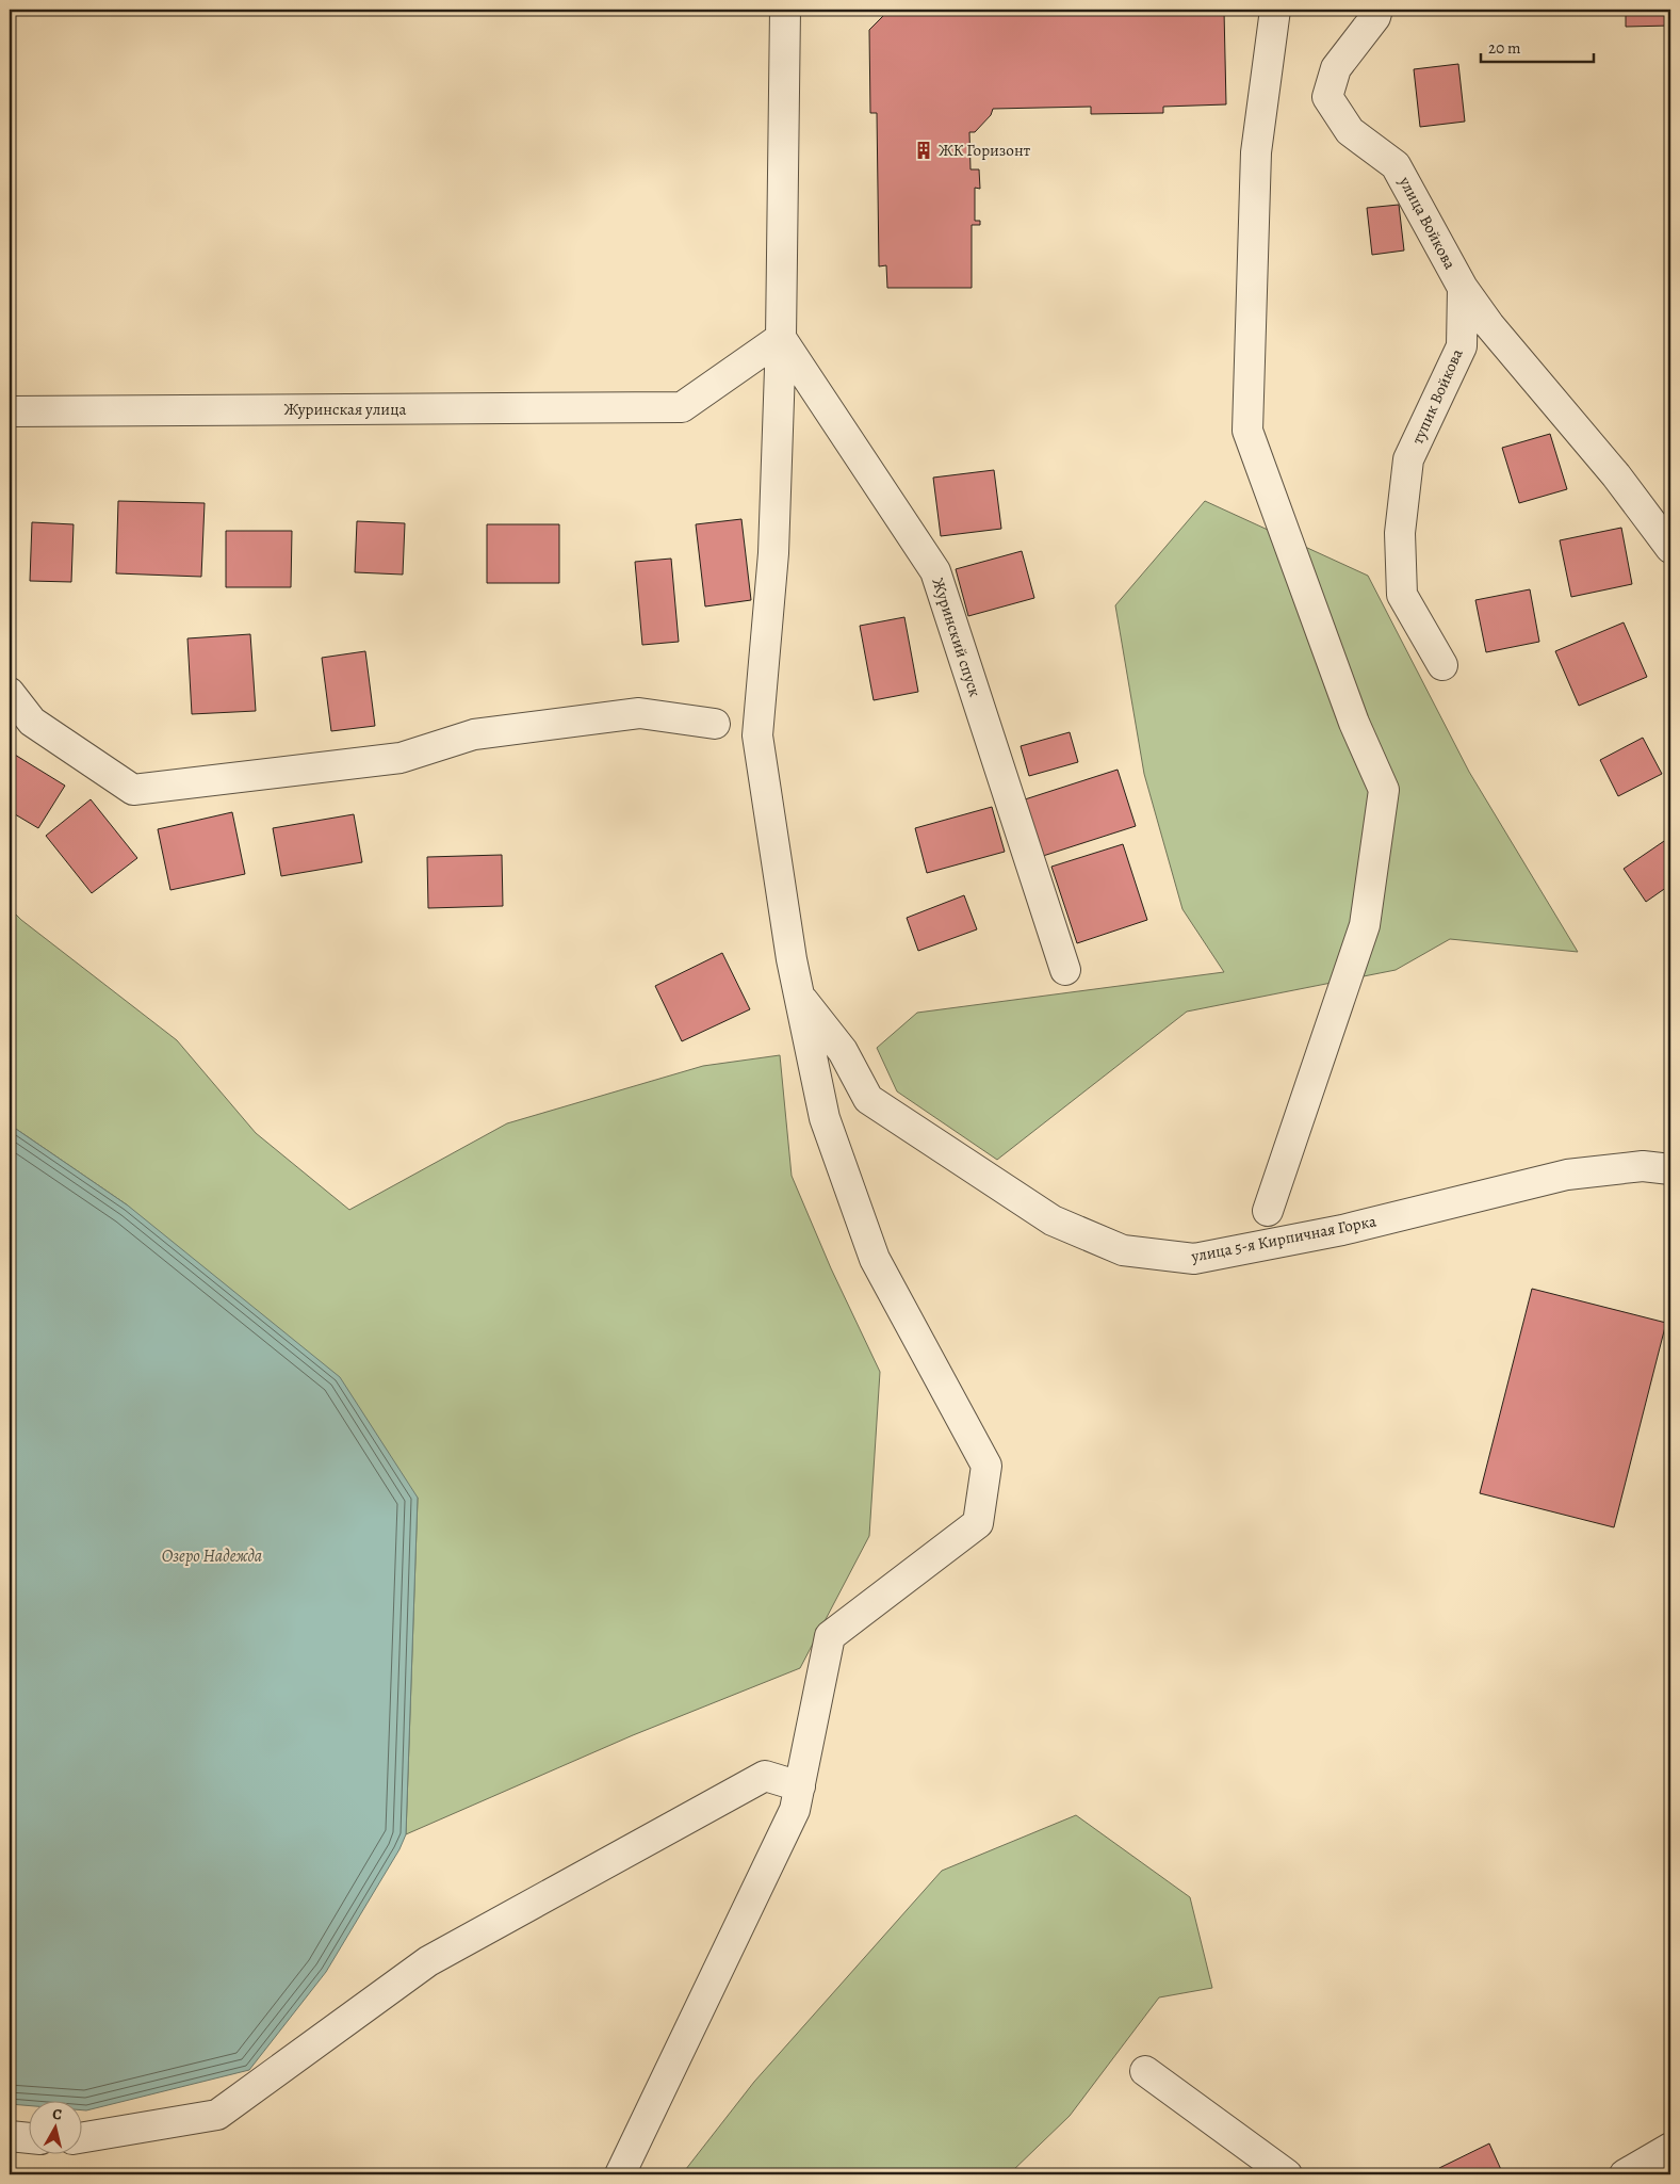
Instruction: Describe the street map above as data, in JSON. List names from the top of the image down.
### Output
{
  "streets": {
    "street": [
      "улица Войкова",
      "тупик Войкова",
      "Журинская улица",
      "Журинский спуск",
      "улица 5-я Кирпичная Горка"
    ]
  },
  "crossings": [
    ["улица Войкова", "тупик Войкова"],
    ["Журинская улица", "Журинский спуск"]
  ],
  "water": ["Озеро Надежда"],
  "places": {
    "building": ["ЖК Горизонт"]
  },
  "scale_bar": "20 m",
  "north": "top"
}
